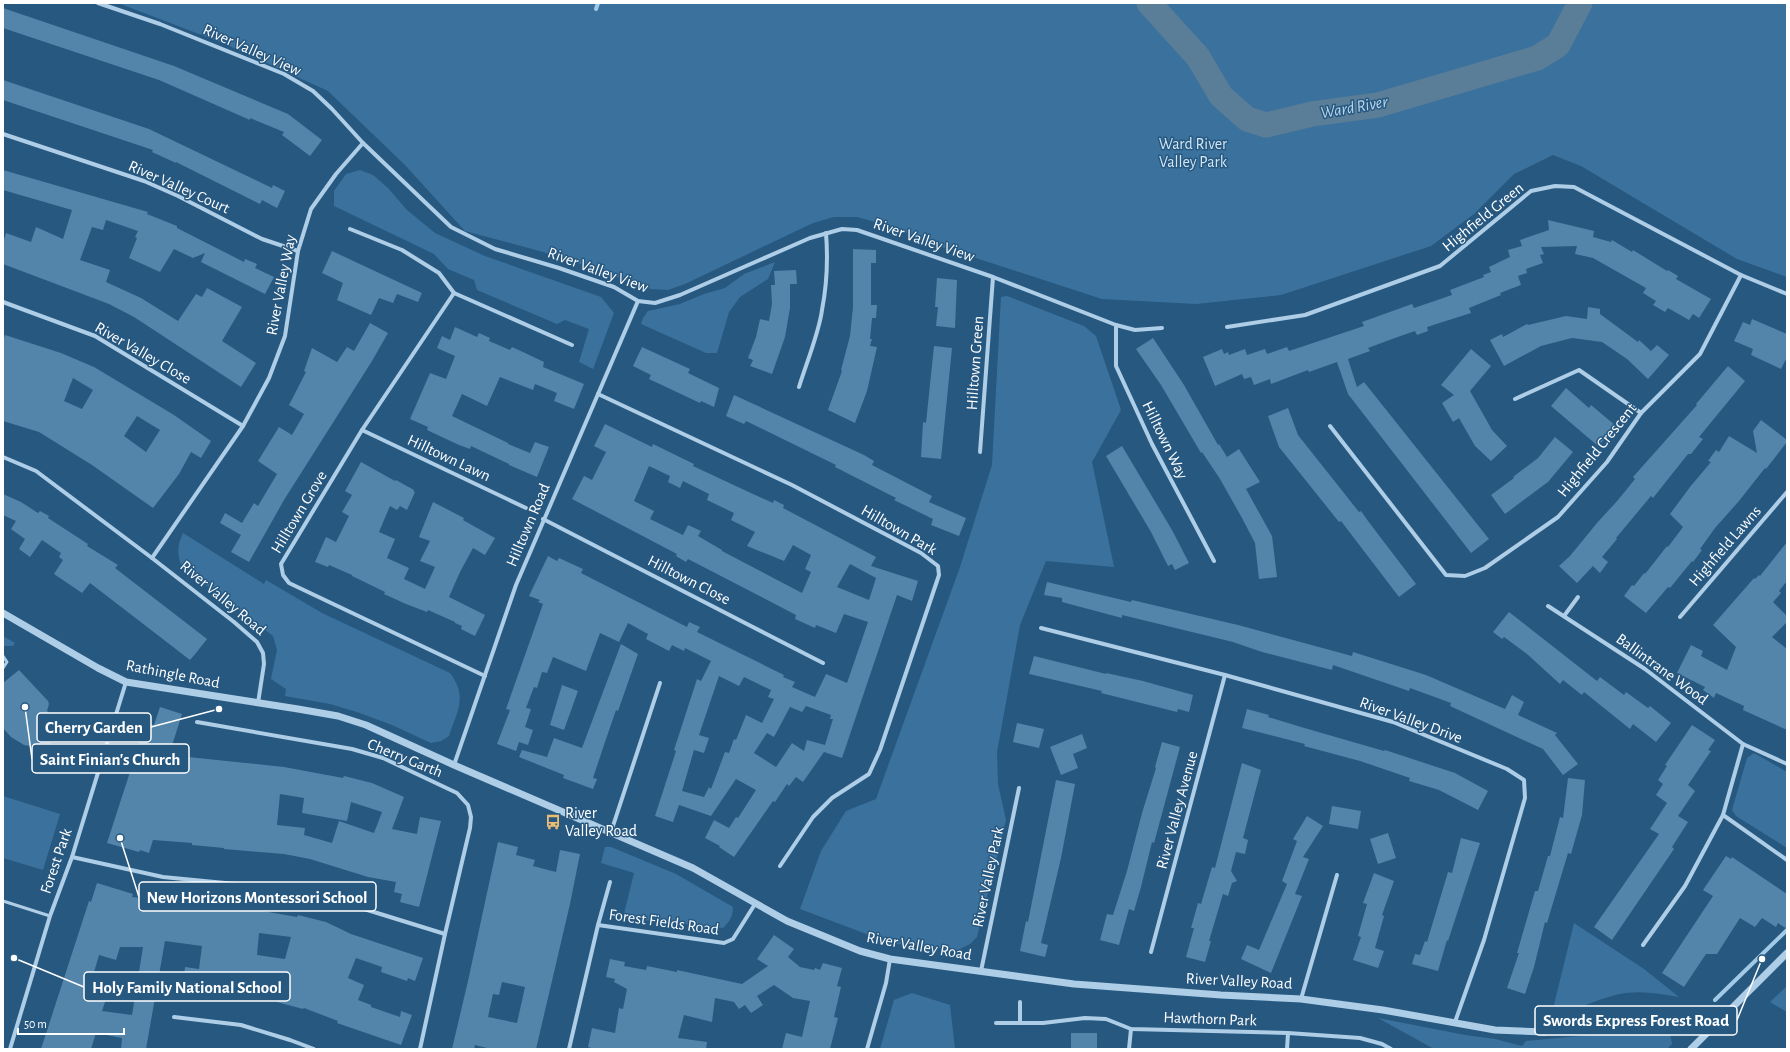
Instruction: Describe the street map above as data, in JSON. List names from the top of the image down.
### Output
{
  "streets": {
    "street": [
      "River Valley View",
      "River Valley Court",
      "Highfield Green",
      "River Valley Way",
      "River Valley Close",
      "Hilltown Green",
      "Hilltown Way",
      "Highfield Crescent",
      "Hilltown Lawn",
      "Hilltown Grove",
      "Hilltown Road",
      "Hilltown Park",
      "Highfield Lawns",
      "Hilltown Close",
      "River Valley Road",
      "Ballintrane Wood",
      "Rathingle Road",
      "River Valley Drive",
      "Cherry Garth",
      "River Valley Avenue",
      "Forest Park",
      "River Valley Park",
      "Forest Fields Road",
      "Hawthorn Park"
    ]
  },
  "crossings": [
    ["River Valley View", "River Valley Way"],
    ["River Valley View", "Hilltown Green"],
    ["River Valley View", "Hilltown Way"],
    ["River Valley View", "Hilltown Road"],
    ["River Valley Court", "River Valley Way"],
    ["Highfield Green", "Highfield Crescent"],
    ["River Valley Way", "River Valley Close"],
    ["River Valley Way", "River Valley Road"],
    ["Hilltown Lawn", "Hilltown Grove"],
    ["Hilltown Grove", "Hilltown Road"],
    ["Hilltown Road", "Hilltown Park"],
    ["Hilltown Road", "Hilltown Close"],
    ["Hilltown Road", "River Valley Road"],
    ["River Valley Road", "Rathingle Road"],
    ["River Valley Road", "River Valley Drive"],
    ["River Valley Road", "River Valley Park"],
    ["River Valley Road", "Forest Fields Road"],
    ["Rathingle Road", "Forest Park"],
    ["River Valley Drive", "River Valley Avenue"]
  ],
  "water": ["Ward River"],
  "parks": ["Ward River Valley Park"],
  "places": {
    "other": [
      "Saint Finian's Church",
      "Cherry Garden",
      "New Horizons Montessori School",
      "Holy Family National School",
      "Swords Express Forest Road"
    ],
    "bus stop": ["River Valley Road"]
  },
  "scale_bar": "50 m"
}
